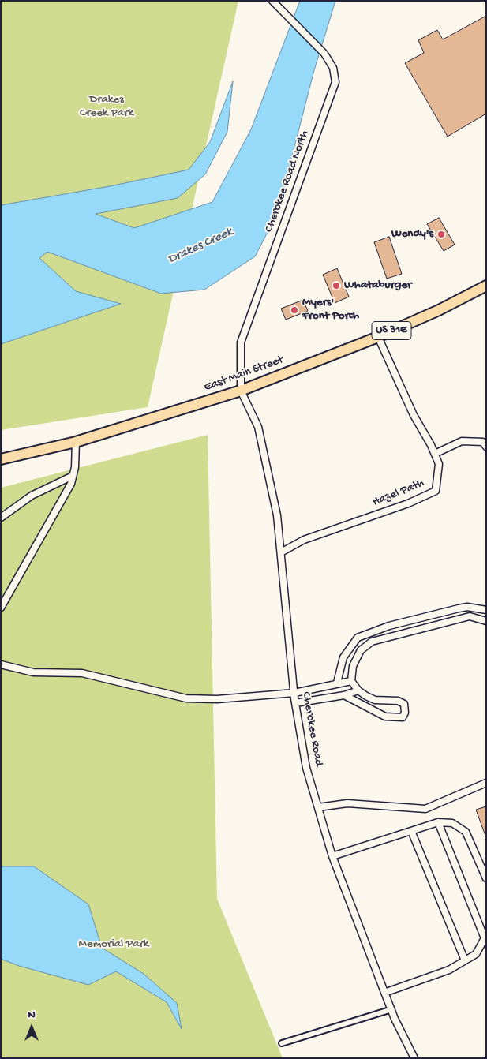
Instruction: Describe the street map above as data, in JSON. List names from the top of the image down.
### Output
{
  "streets": {
    "main road": ["US 31E", "East Main Street"],
    "street": ["Cherokee Road North", "Hazel Path", "Cherokee Road"]
  },
  "crossings": [
    ["Cherokee Road North", "East Main Street"],
    ["Cherokee Road North", "Cherokee Road"],
    ["East Main Street", "Hazel Path"],
    ["East Main Street", "Cherokee Road"],
    ["Hazel Path", "Cherokee Road"]
  ],
  "water": ["Drakes Creek"],
  "parks": ["Drakes Creek Park", "Memorial Park"],
  "places": ["Wendy's", "Whataburger", "Myers' Front Porch"],
  "north": "top"
}
